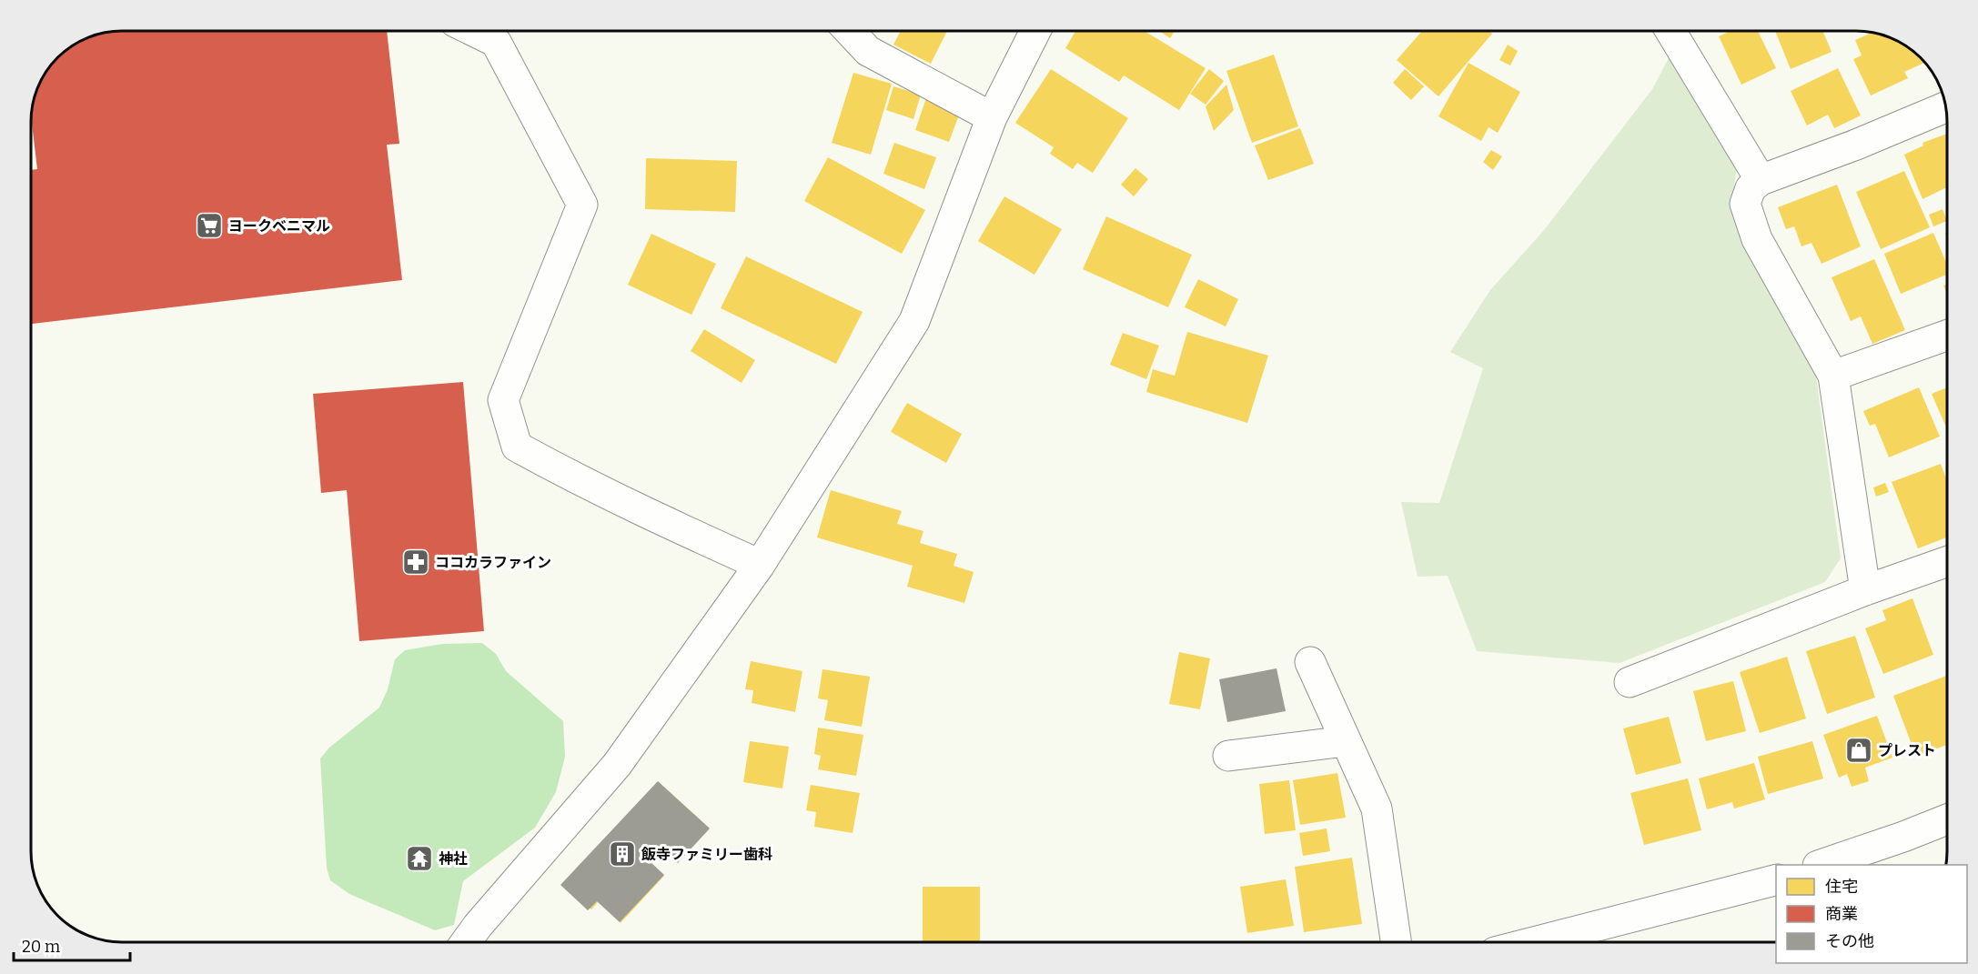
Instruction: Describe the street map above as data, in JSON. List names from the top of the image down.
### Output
{
  "places": {
    "supermarket": ["ヨークベニマル"],
    "pharmacy": ["ココカラファイン"],
    "shop": ["プレスト"],
    "building": ["飯寺ファミリー歯科"],
    "temple": ["神社"]
  },
  "legend": ["住宅", "商業", "その他"],
  "scale_bar": "20 m"
}
